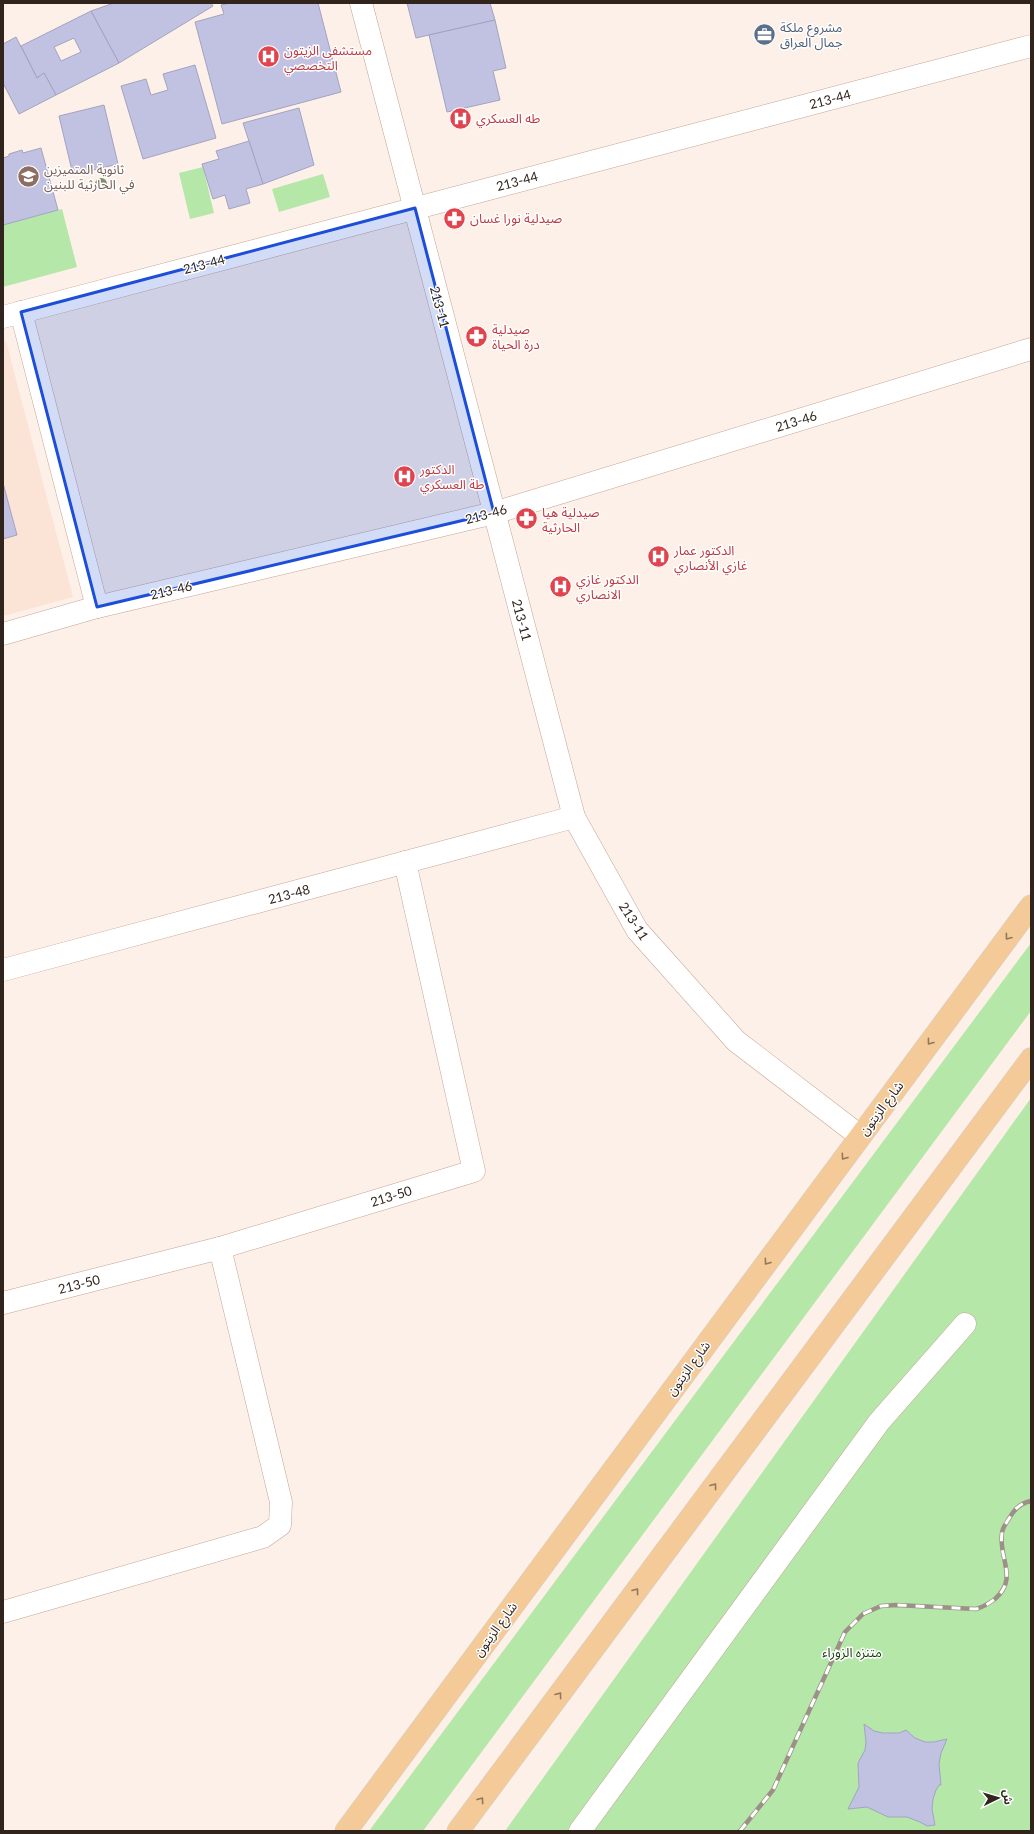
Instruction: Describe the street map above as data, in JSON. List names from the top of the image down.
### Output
{
  "streets": {
    "main road": ["شارع الزيتون"],
    "street": [
      "213-44",
      "213-11",
      "213-46",
      "213-48",
      "213-50"
    ]
  },
  "crossings": [
    ["213-44", "213-11"],
    ["213-11", "213-46"],
    ["213-11", "213-48"],
    ["213-11", "شارع الزيتون"],
    ["213-48", "213-50"]
  ],
  "parks": ["متنزه الزوراء"],
  "places": {
    "office": ["مشروع ملكة جمال العراق"],
    "hospital": [
      "مستشفى الزيتون التخصصي",
      "طه العسكري",
      "الدكتور طة العسكري",
      "الدكتور عمار غازي الأنصاري",
      "الدكتور غازي الانصاري"
    ],
    "school or university": ["ثانوية المتميزين في الحارثية للبنين"],
    "pharmacy": ["صيدلية نورا غسان", "صيدلية درة الحياة", "صيدلية هيا الحارثية"]
  },
  "north": "right"
}
